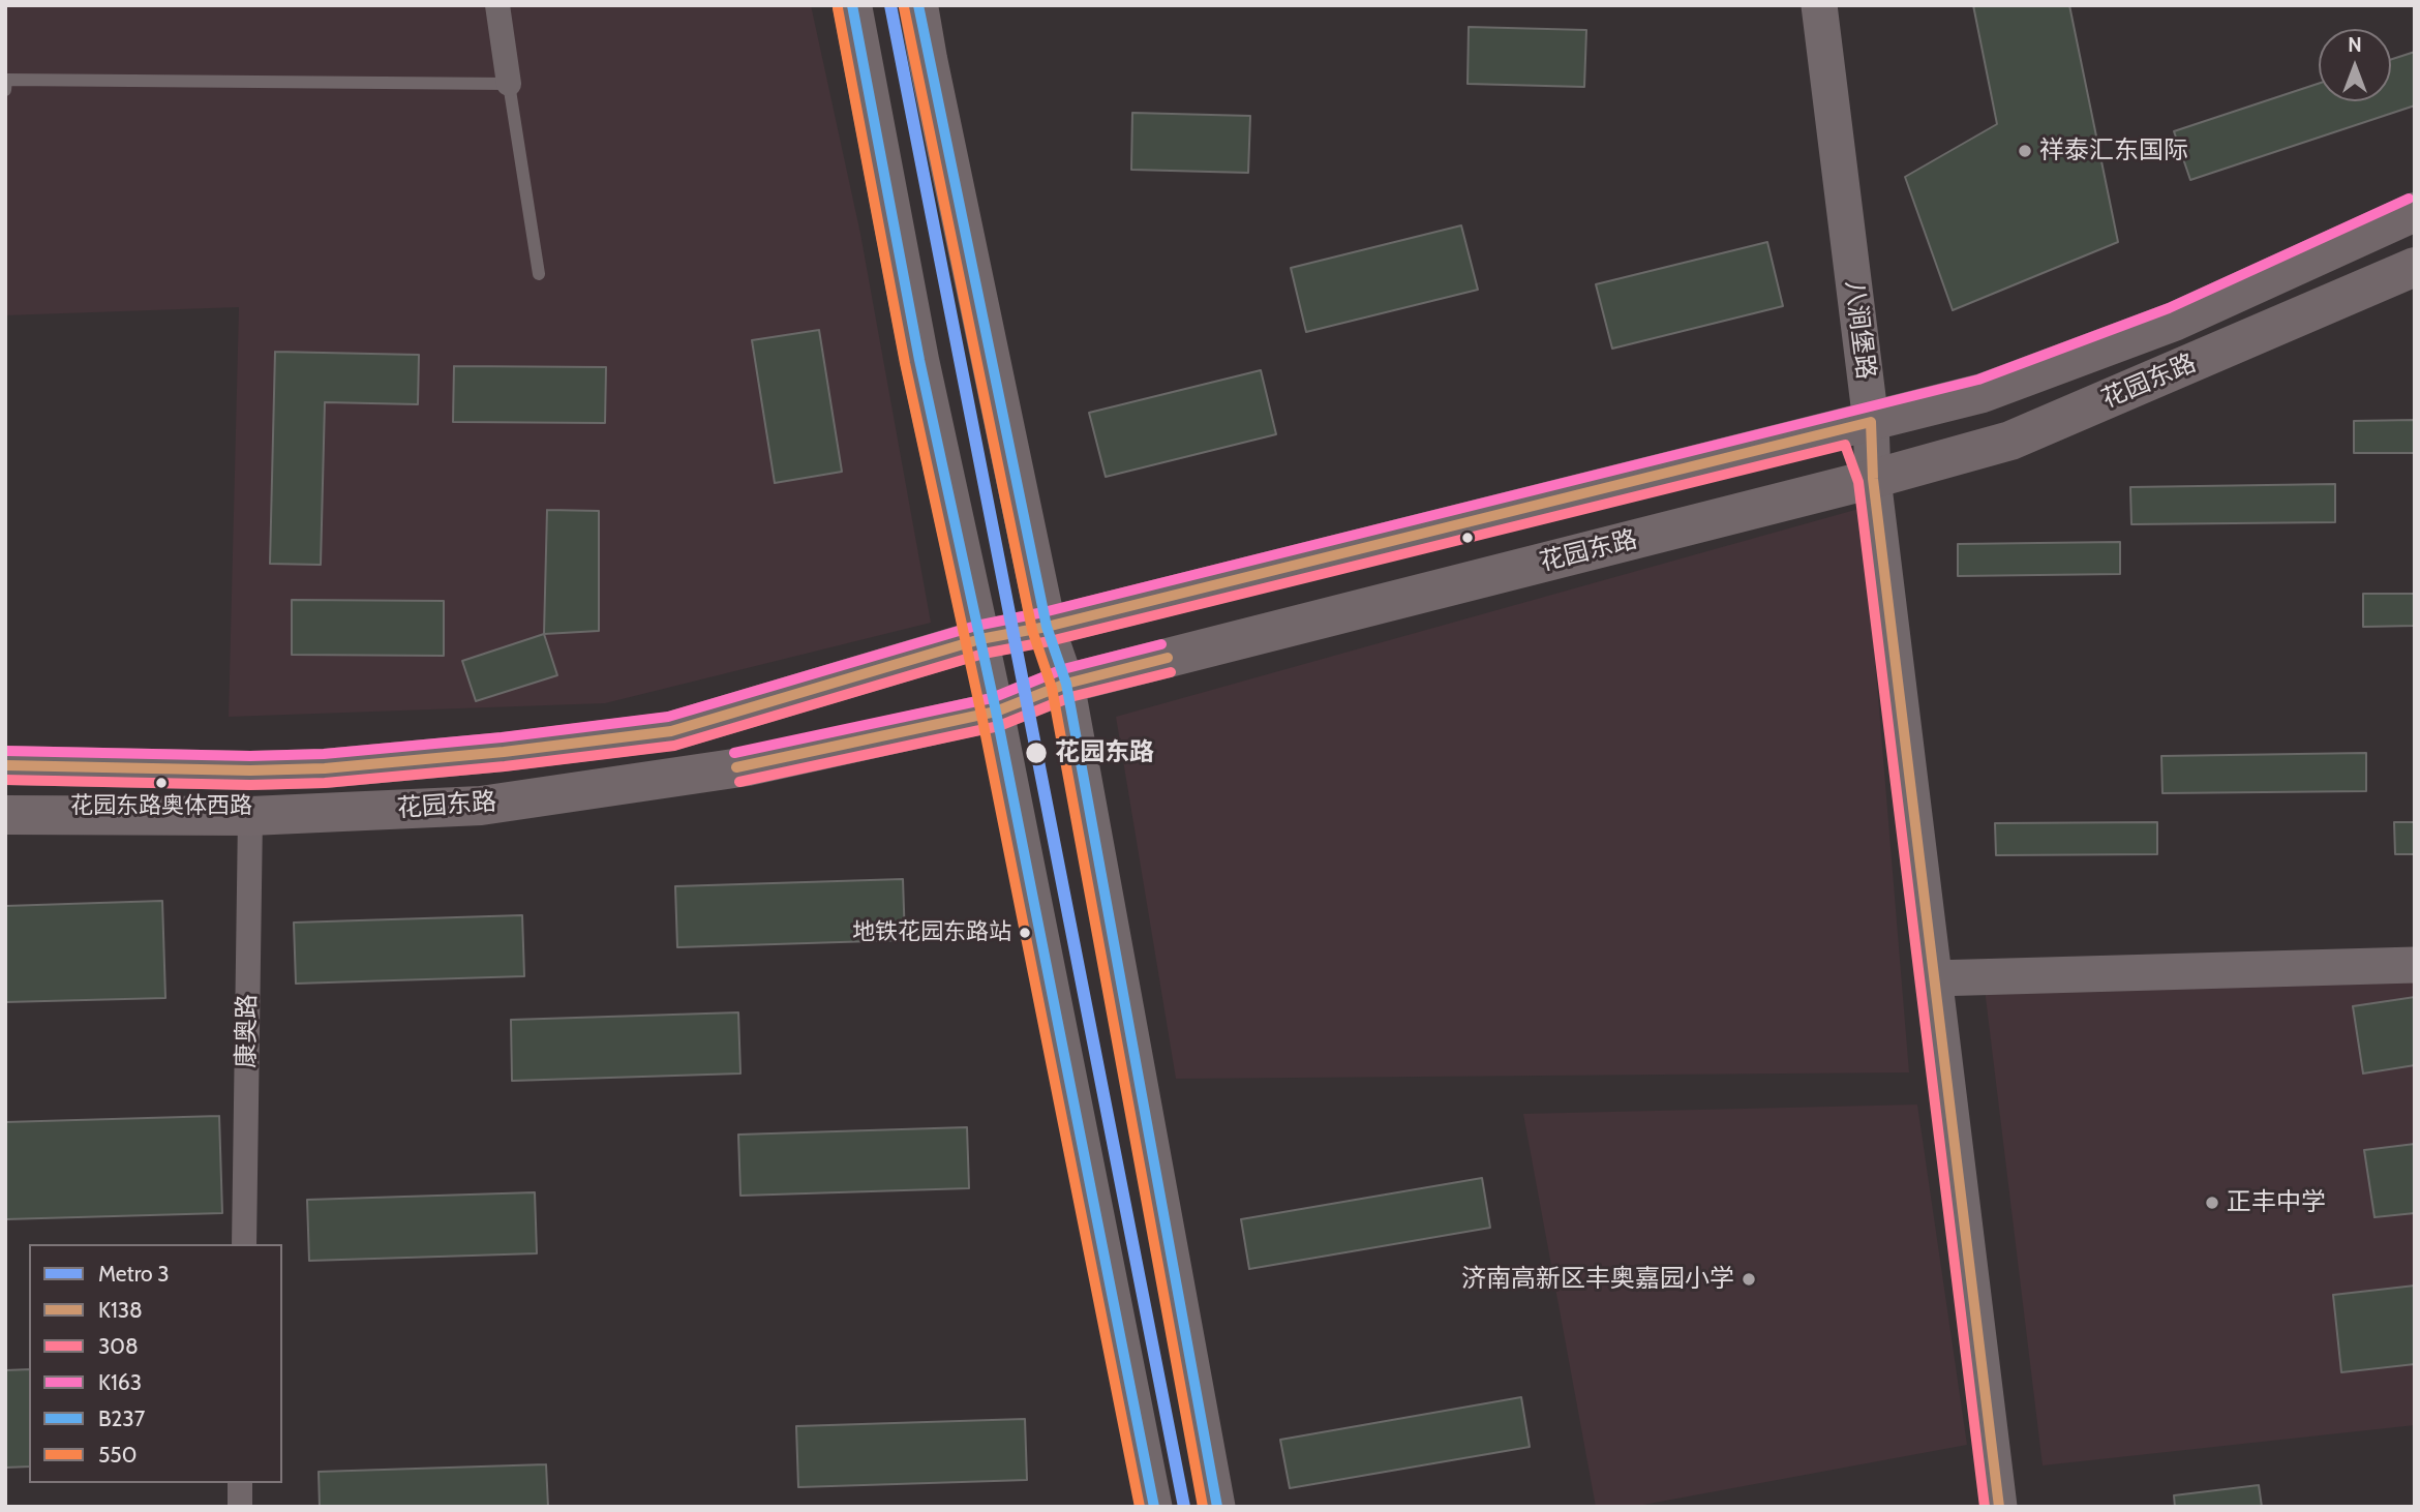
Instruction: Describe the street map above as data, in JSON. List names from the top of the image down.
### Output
{
  "streets": {
    "main road": ["花园东路"],
    "street": ["八涧堡路", "康奥路"]
  },
  "crossings": [
    ["八涧堡路", "花园东路"],
    ["花园东路", "康奥路"]
  ],
  "places": [
    "祥泰汇东国际",
    "花园东路",
    "花园东路奥体西路",
    "地铁花园东路站",
    "正丰中学",
    "济南高新区丰奥嘉园小学"
  ],
  "lines": [
    "metro line 3",
    "transit line B237",
    "transit line 550",
    "transit line K163",
    "transit line K138",
    "transit line 308"
  ],
  "legend": [
    "Metro 3",
    "K138",
    "308",
    "K163",
    "B237",
    "550"
  ],
  "north": "top"
}
